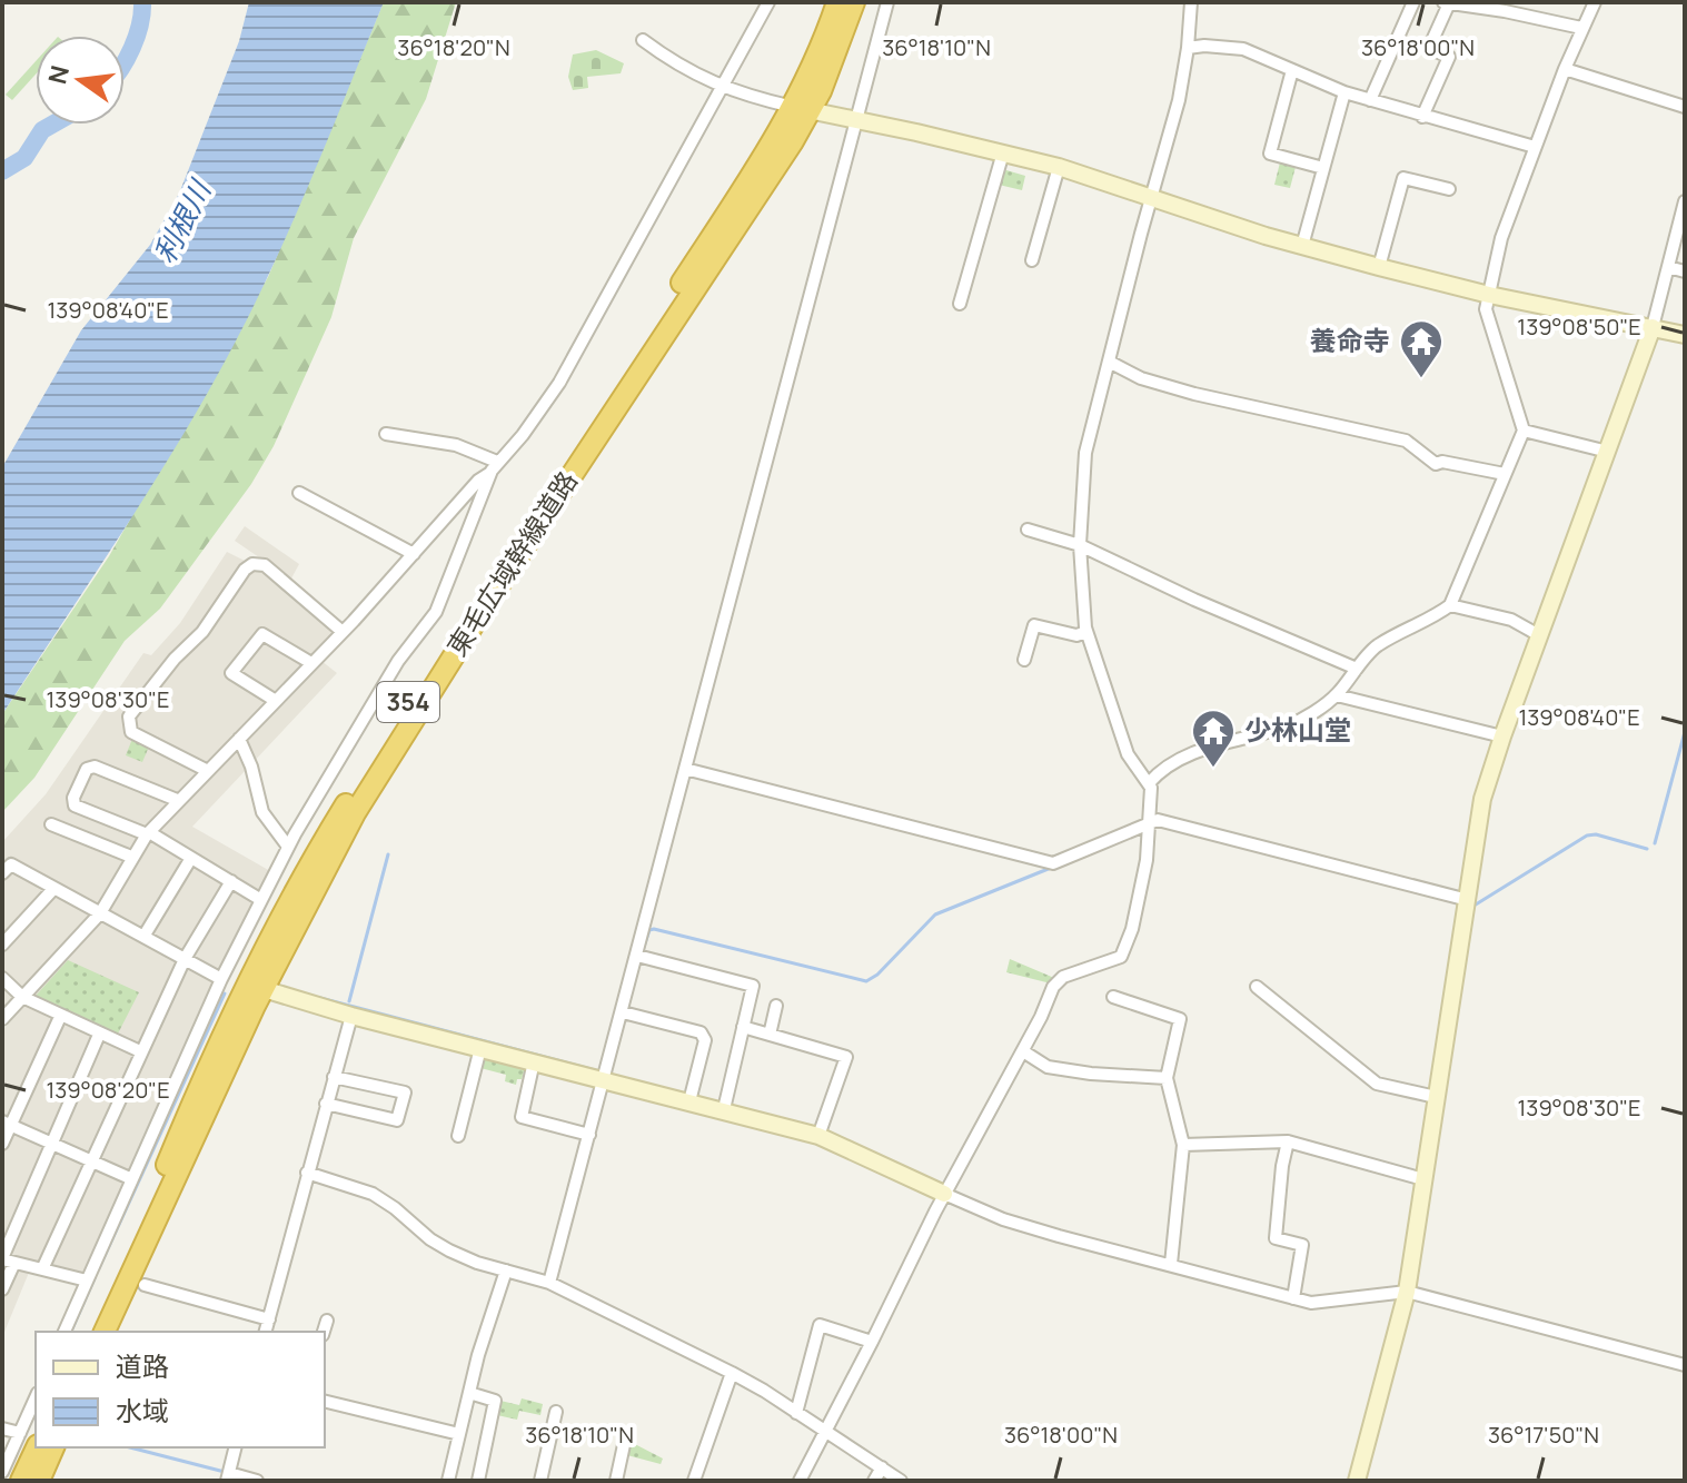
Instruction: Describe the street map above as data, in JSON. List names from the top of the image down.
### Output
{
  "streets": {
    "highway": ["東毛広域幹線道路", "354"]
  },
  "water": ["利根川"],
  "places": {
    "temple": ["養命寺", "少林山堂"]
  },
  "legend": ["道路", "水域"],
  "north": "left",
  "coordinates": [
    "36°18'20\"N",
    "36°18'10\"N",
    "36°18'00\"N",
    "139°08'40\"E",
    "139°08'50\"E",
    "139°08'30\"E",
    "139°08'20\"E",
    "36°17'50\"N"
  ]
}
